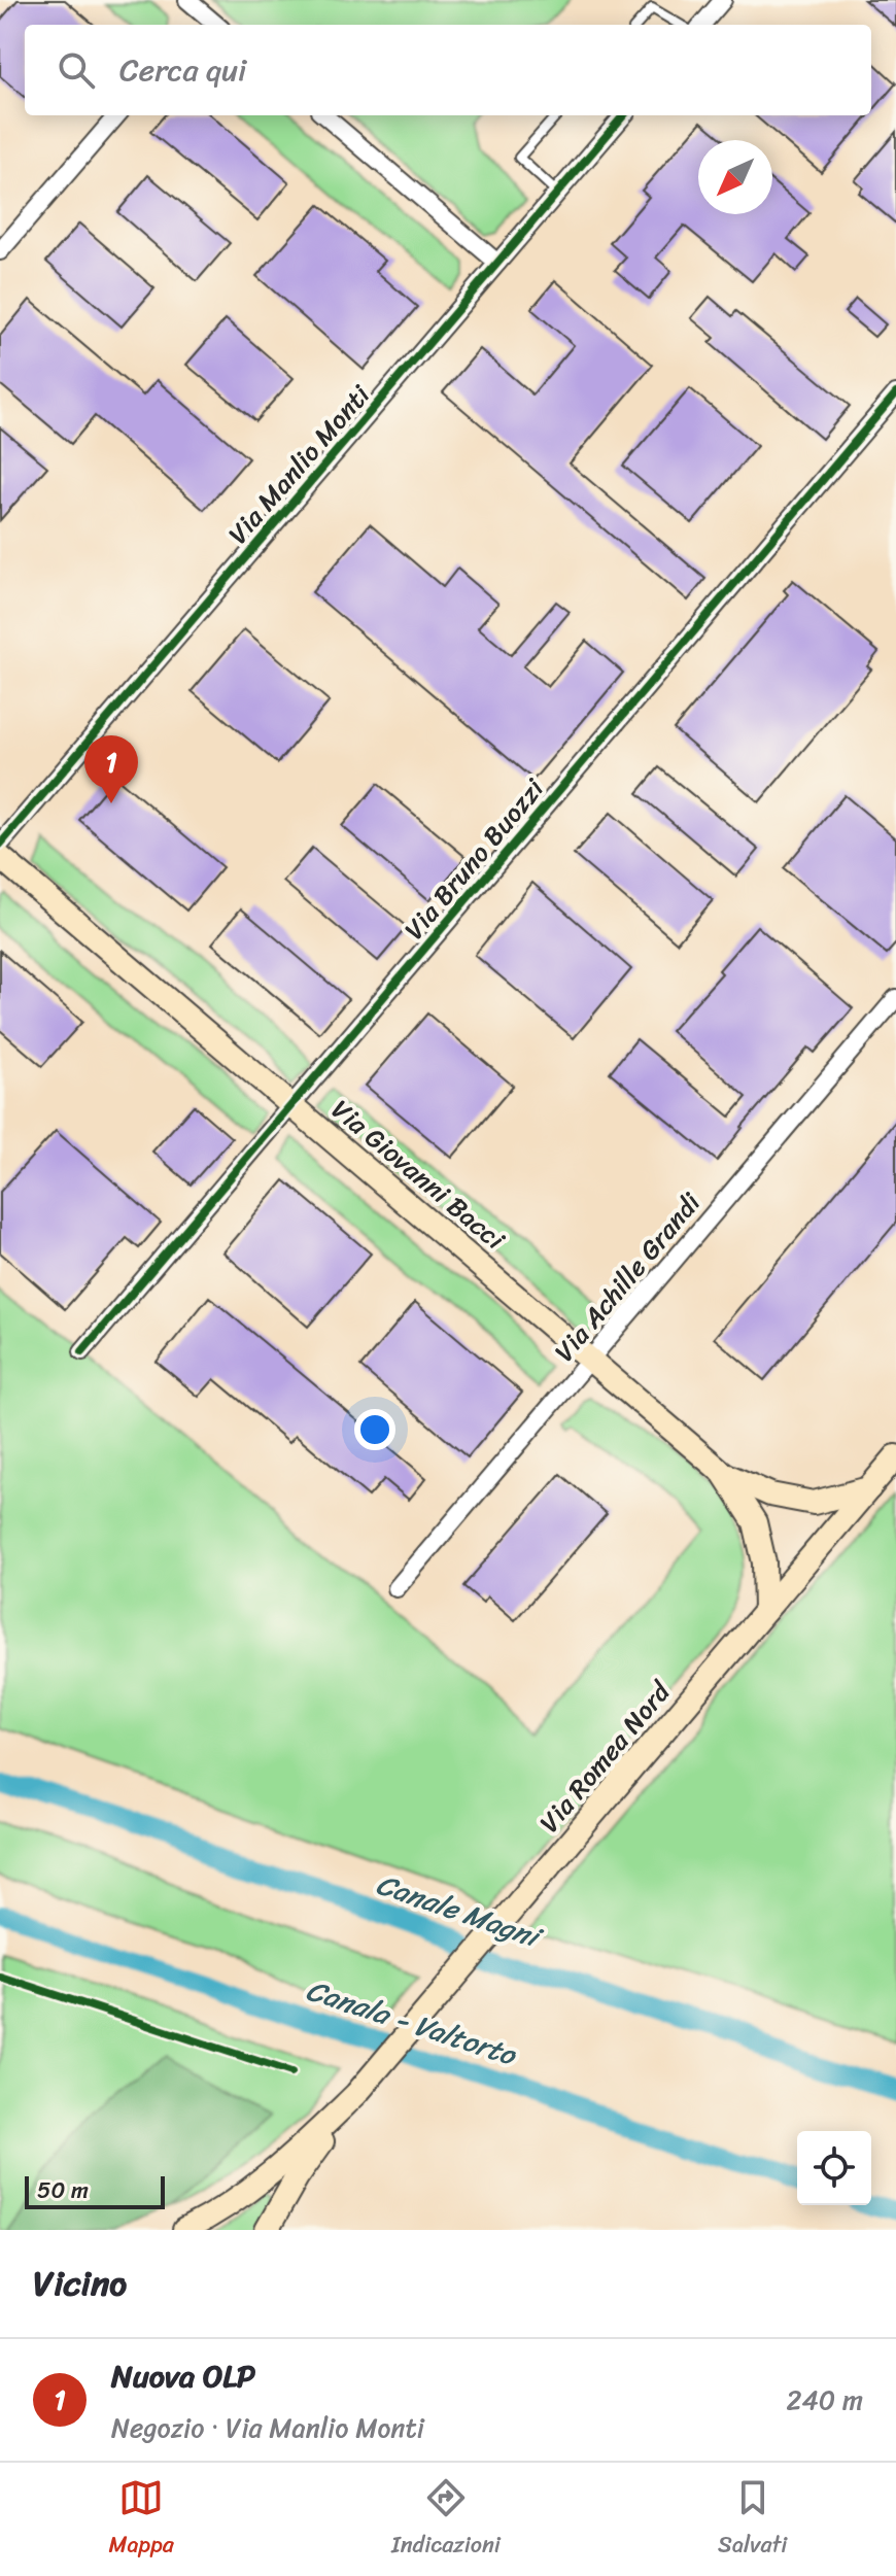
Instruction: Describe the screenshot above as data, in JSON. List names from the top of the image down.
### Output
{
  "streets": {
    "main road": ["Via Giovanni Bacci", "Via Romea Nord"],
    "street": ["Via Manlio Monti", "Via Bruno Buozzi", "Via Achille Grandi"]
  },
  "crossings": [
    ["Via Bruno Buozzi", "Via Giovanni Bacci"],
    ["Via Giovanni Bacci", "Via Achille Grandi"],
    ["Via Giovanni Bacci", "Via Romea Nord"]
  ],
  "water": ["Canale Magni", "Canala - Valtorto"],
  "scale_bar": "50 m",
  "north": "bottom left",
  "page": {
    "search": "Cerca qui",
    "pins": "1",
    "scale": "50 m",
    "heading": "Vicino",
    "list": [
      {
        "mark": "1",
        "name": "Nuova OLP",
        "note": "Negozio · Via Manlio Monti",
        "value": "240 m"
      }
    ],
    "nav": ["Mappa", "Indicazioni", "Salvati"]
  }
}
